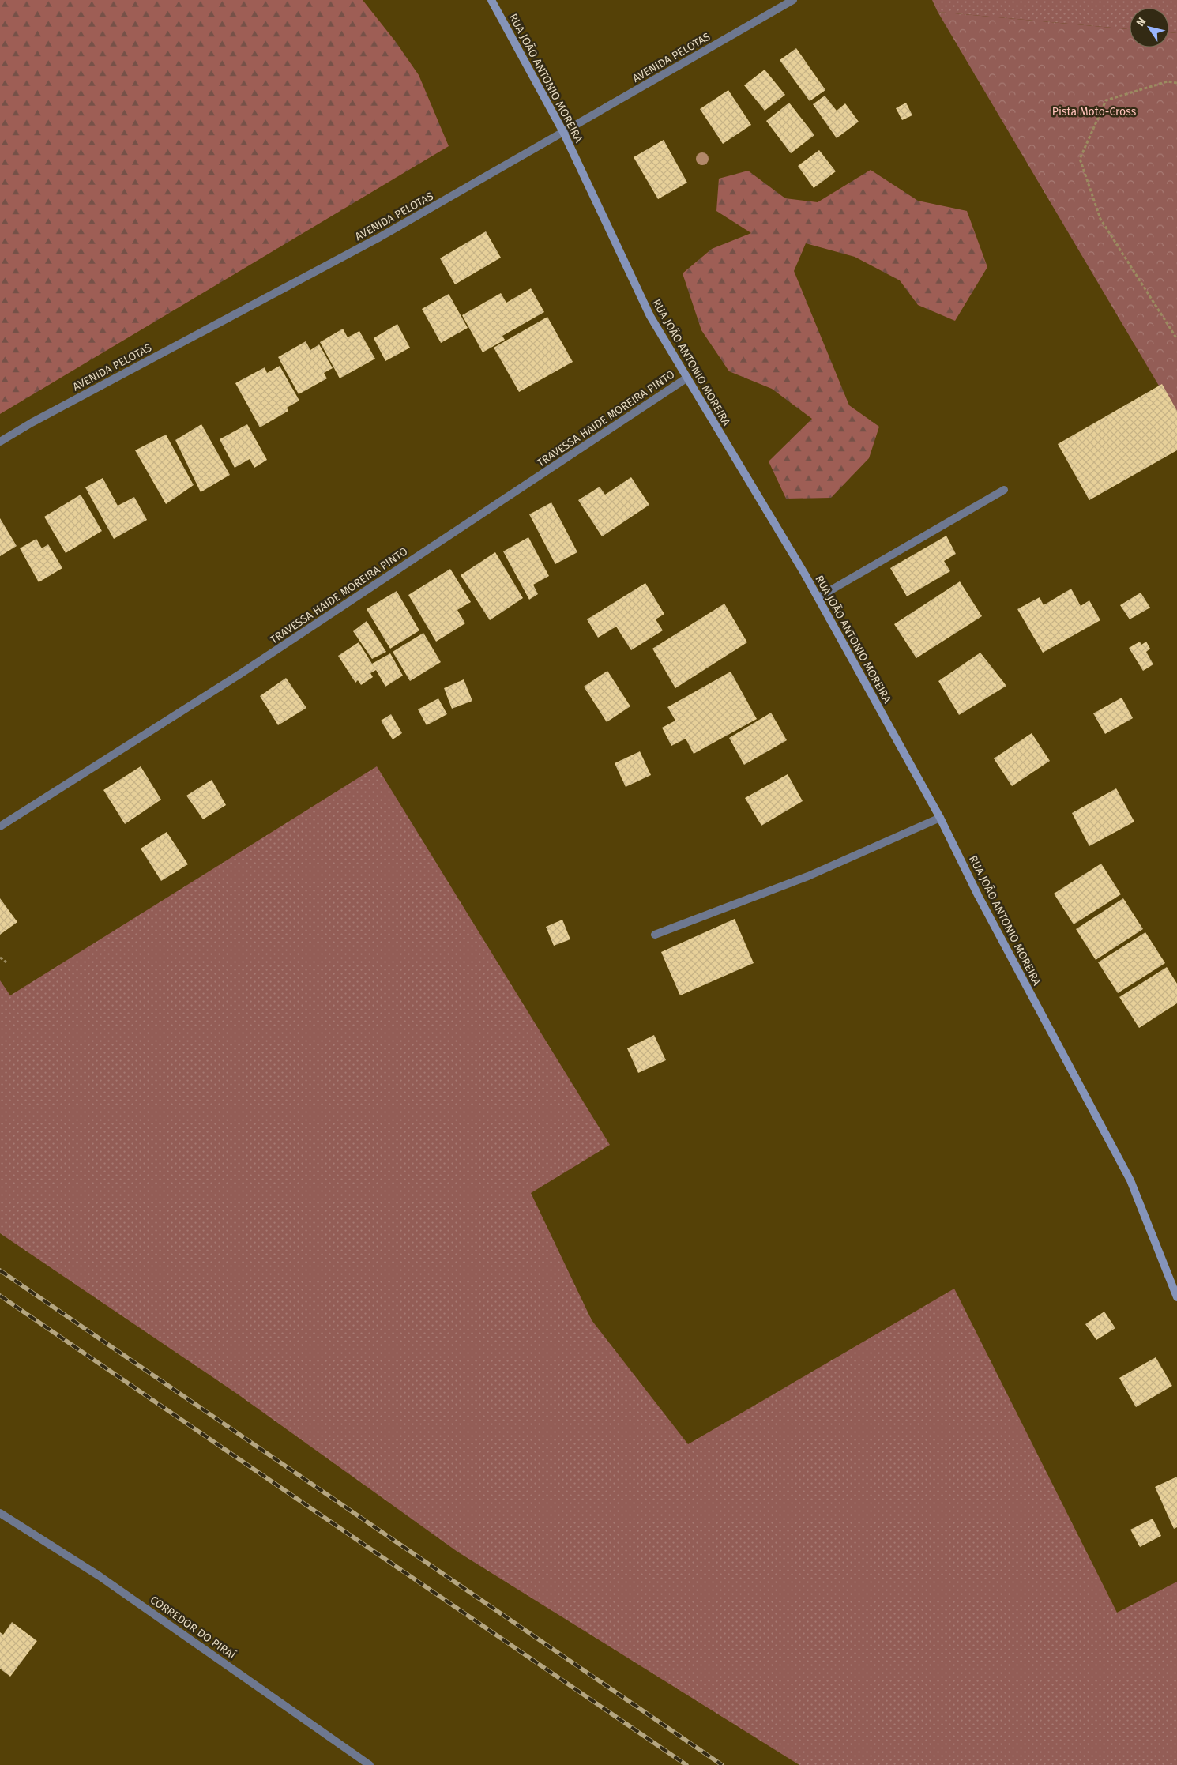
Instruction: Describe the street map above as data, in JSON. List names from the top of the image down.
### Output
{
  "streets": {
    "main road": ["RUA JOÃO ANTONIO MOREIRA"],
    "street": ["AVENIDA PELOTAS", "TRAVESSA HAIDE MOREIRA PINTO", "CORREDOR DO PIRAÍ"]
  },
  "crossings": [
    ["AVENIDA PELOTAS", "RUA JOÃO ANTONIO MOREIRA"],
    ["RUA JOÃO ANTONIO MOREIRA", "TRAVESSA HAIDE MOREIRA PINTO"]
  ],
  "parks": ["Pista Moto-Cross"],
  "north": "top left"
}
